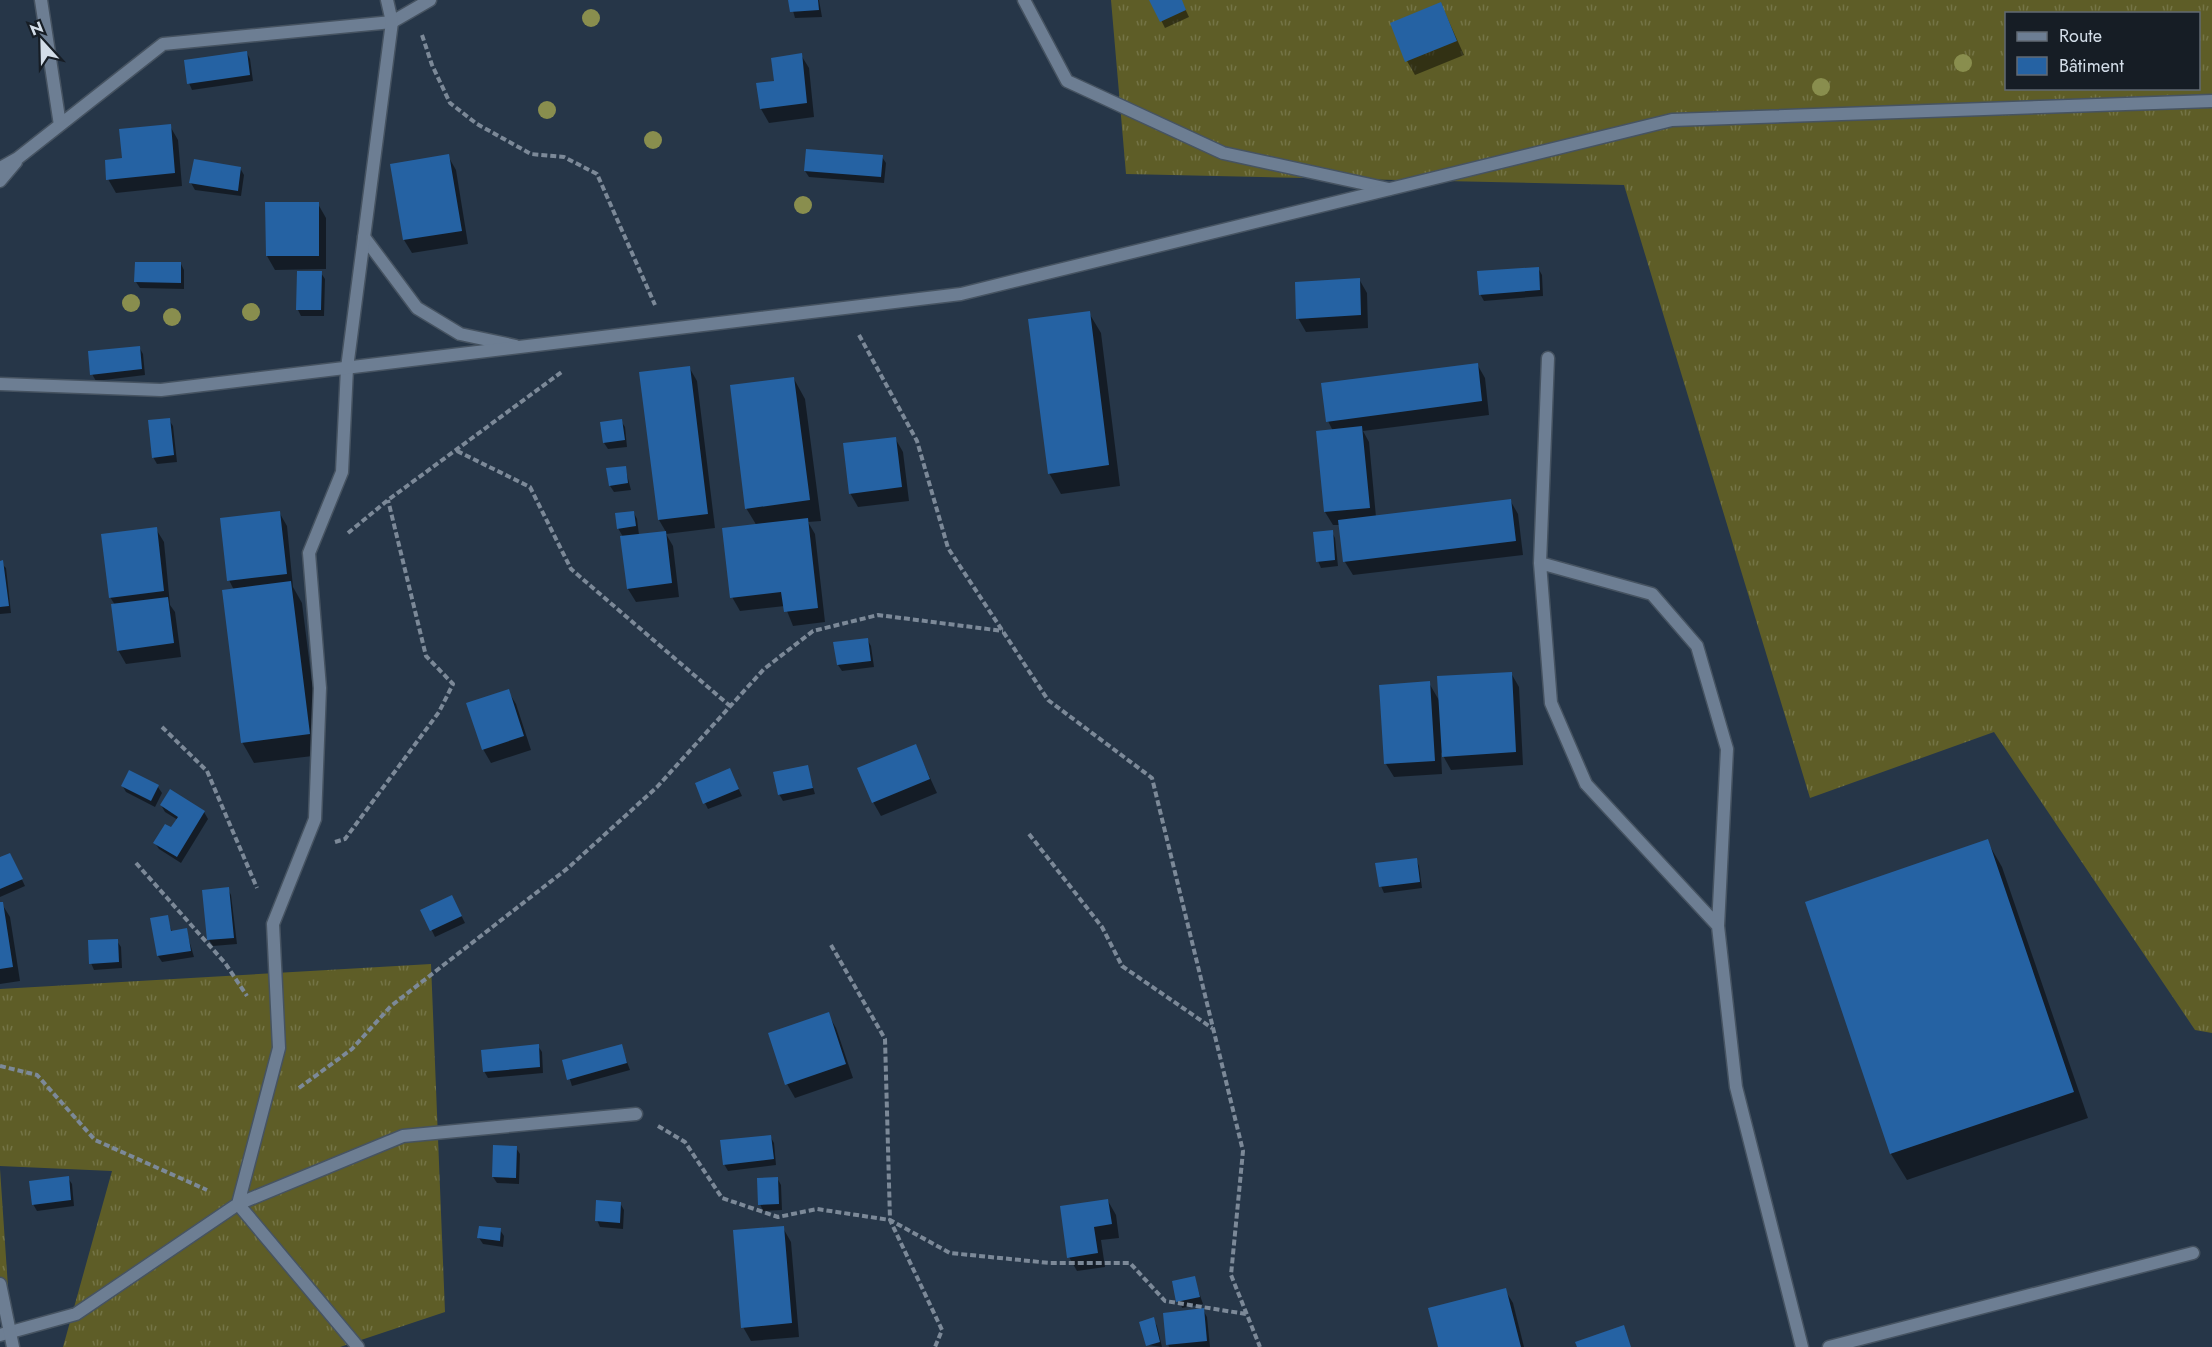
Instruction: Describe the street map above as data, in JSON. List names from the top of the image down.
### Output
{
  "legend": ["Route", "Bâtiment"],
  "north": "top"
}
